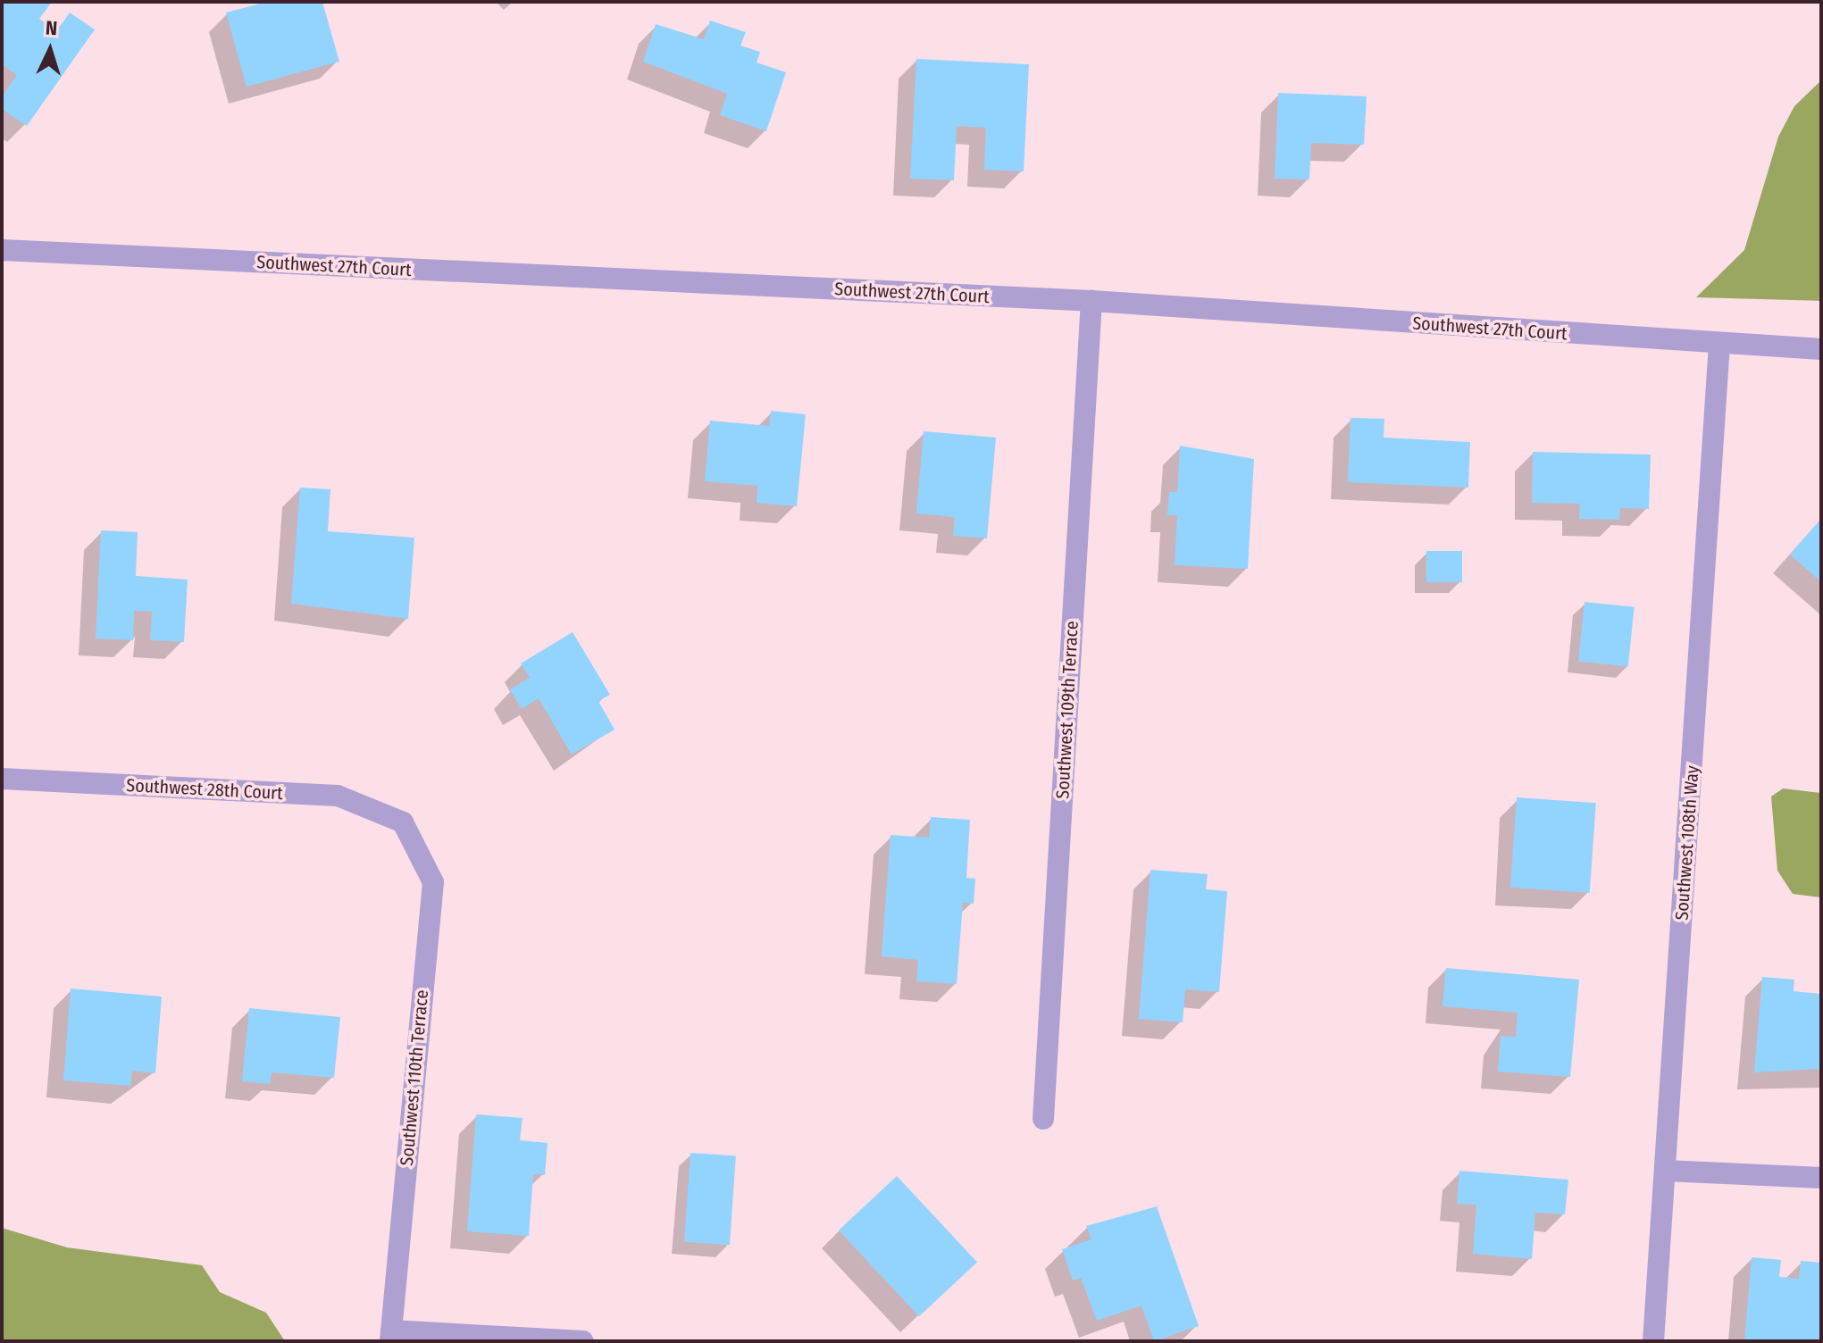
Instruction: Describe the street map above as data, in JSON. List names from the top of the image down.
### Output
{
  "streets": {
    "street": [
      "Southwest 27th Court",
      "Southwest 109th Terrace",
      "Southwest 28th Court",
      "Southwest 108th Way",
      "Southwest 110th Terrace"
    ]
  },
  "crossings": [
    ["Southwest 27th Court", "Southwest 109th Terrace"],
    ["Southwest 27th Court", "Southwest 108th Way"],
    ["Southwest 28th Court", "Southwest 110th Terrace"]
  ],
  "north": "top"
}
